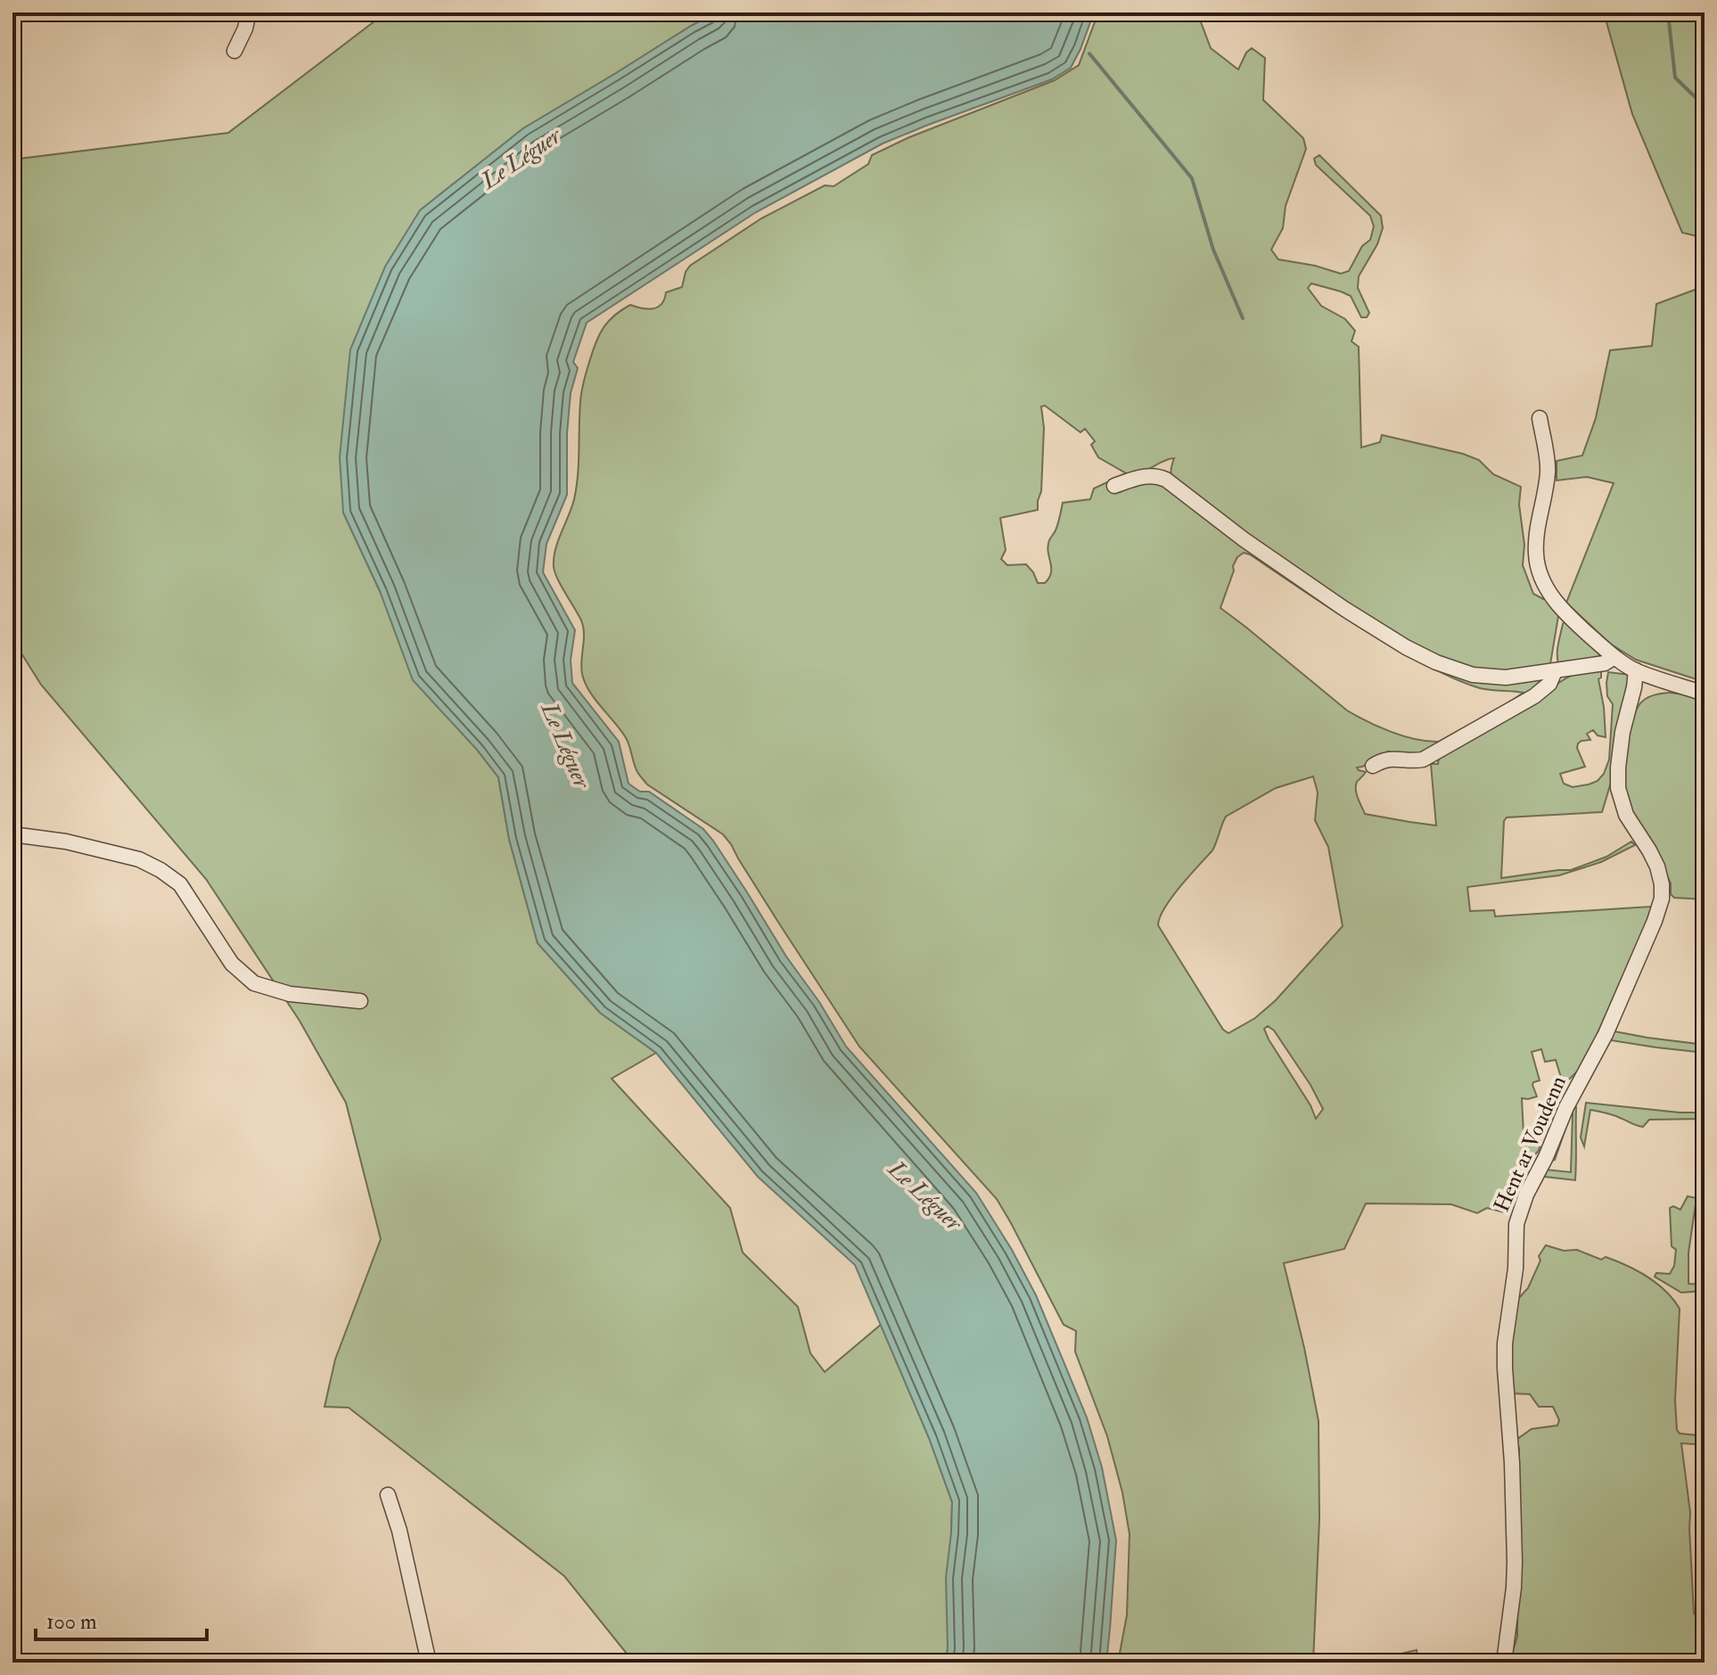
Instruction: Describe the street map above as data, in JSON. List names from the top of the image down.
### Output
{
  "streets": {
    "street": ["Hent ar Voudenn"]
  },
  "water": ["Le Léguer"],
  "scale_bar": "100 m"
}
